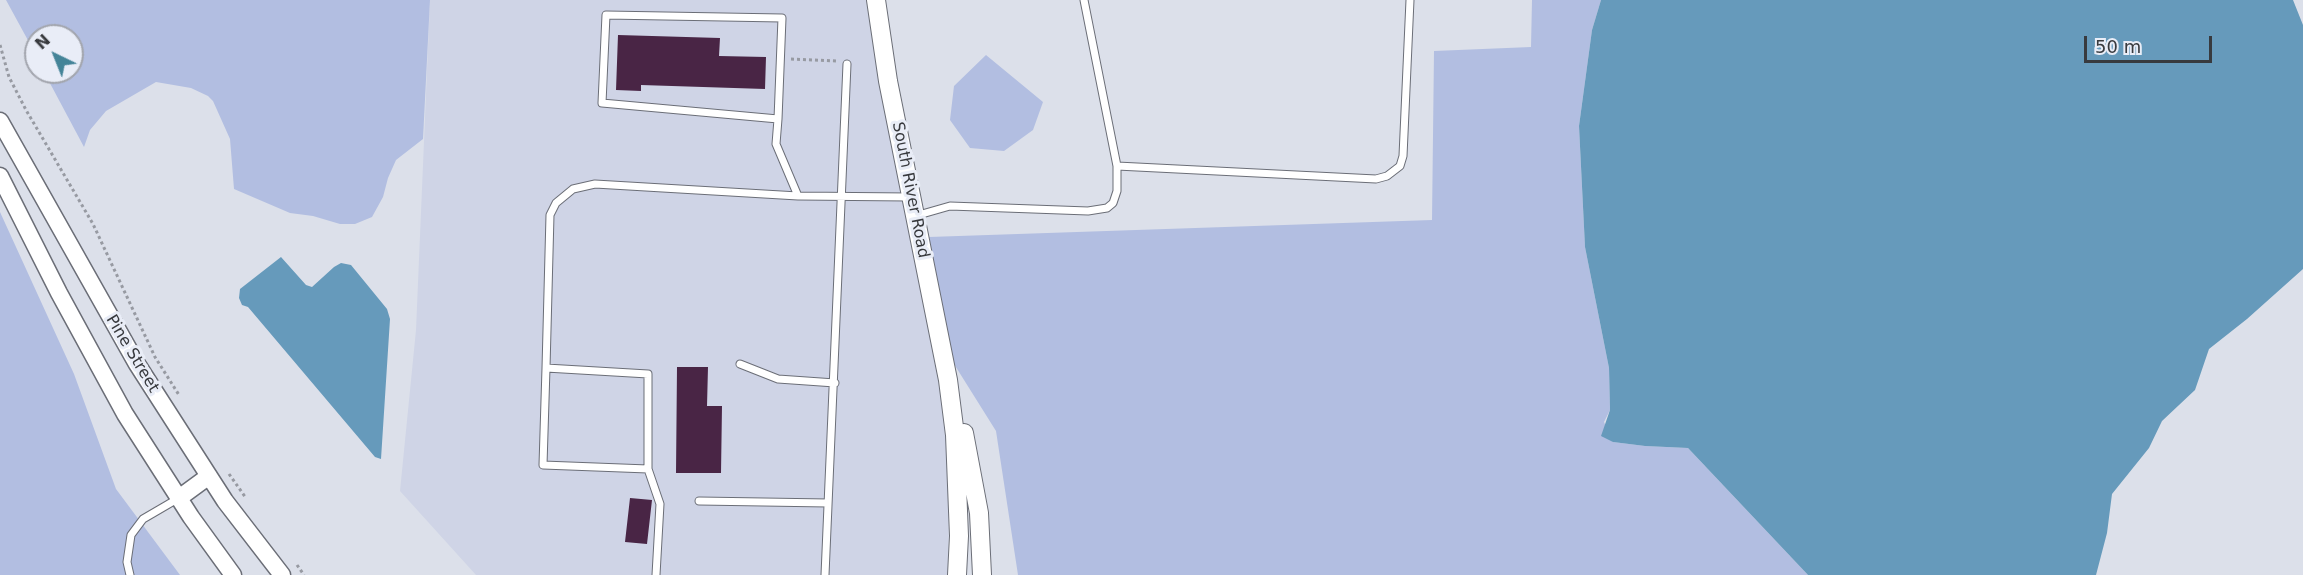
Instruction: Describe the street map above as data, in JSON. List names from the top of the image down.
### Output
{
  "streets": {
    "main road": ["South River Road"],
    "street": ["Pine Street"]
  },
  "scale_bar": "50 m",
  "north": "top left"
}
